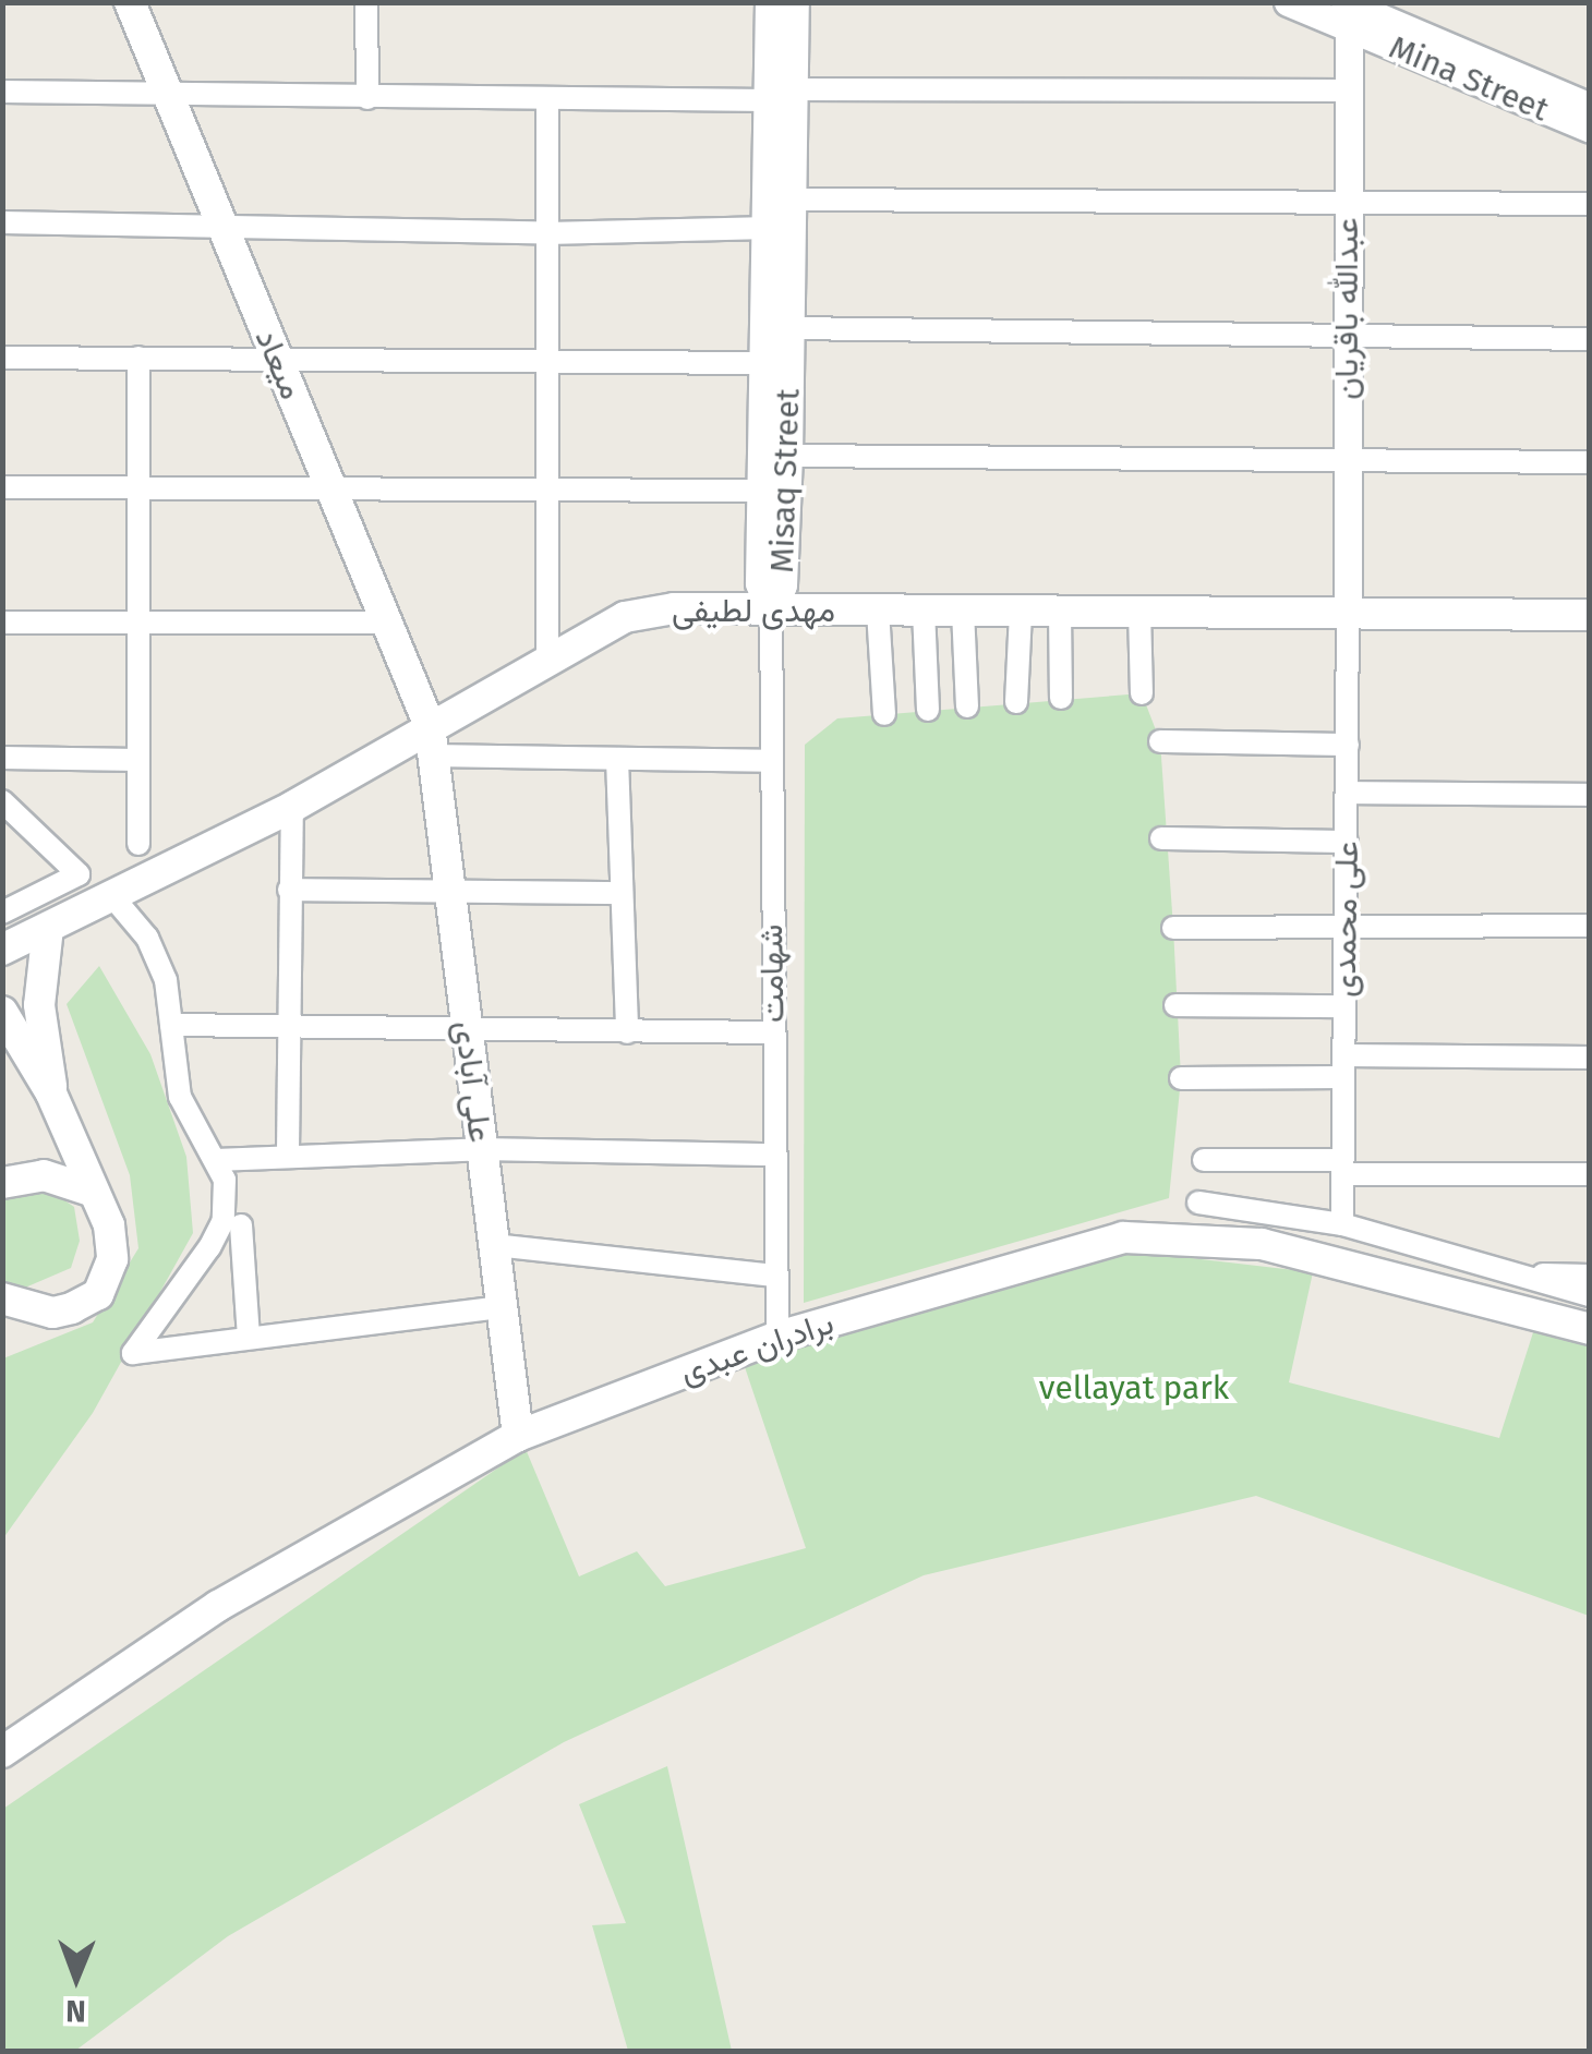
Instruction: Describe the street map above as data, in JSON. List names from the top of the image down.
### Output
{
  "streets": {
    "main road": [
      "میعاد",
      "Misaq Street",
      "مهدی لطیفی",
      "علی آبادی",
      "برادران عبدی"
    ],
    "street": [
      "Mina Street",
      "عبدالله باقریان",
      "علی محمدی",
      "شهامت"
    ]
  },
  "crossings": [
    ["Mina Street", "عبدالله باقریان"],
    ["عبدالله باقریان", "مهدی لطیفی"],
    ["عبدالله باقریان", "علی محمدی"],
    ["میعاد", "مهدی لطیفی"],
    ["میعاد", "علی آبادی"],
    ["Misaq Street", "مهدی لطیفی"],
    ["Misaq Street", "شهامت"],
    ["مهدی لطیفی", "علی محمدی"],
    ["مهدی لطیفی", "شهامت"],
    ["مهدی لطیفی", "علی آبادی"],
    ["شهامت", "برادران عبدی"],
    ["علی آبادی", "برادران عبدی"]
  ],
  "parks": ["vellayat park"],
  "north": "bottom"
}
